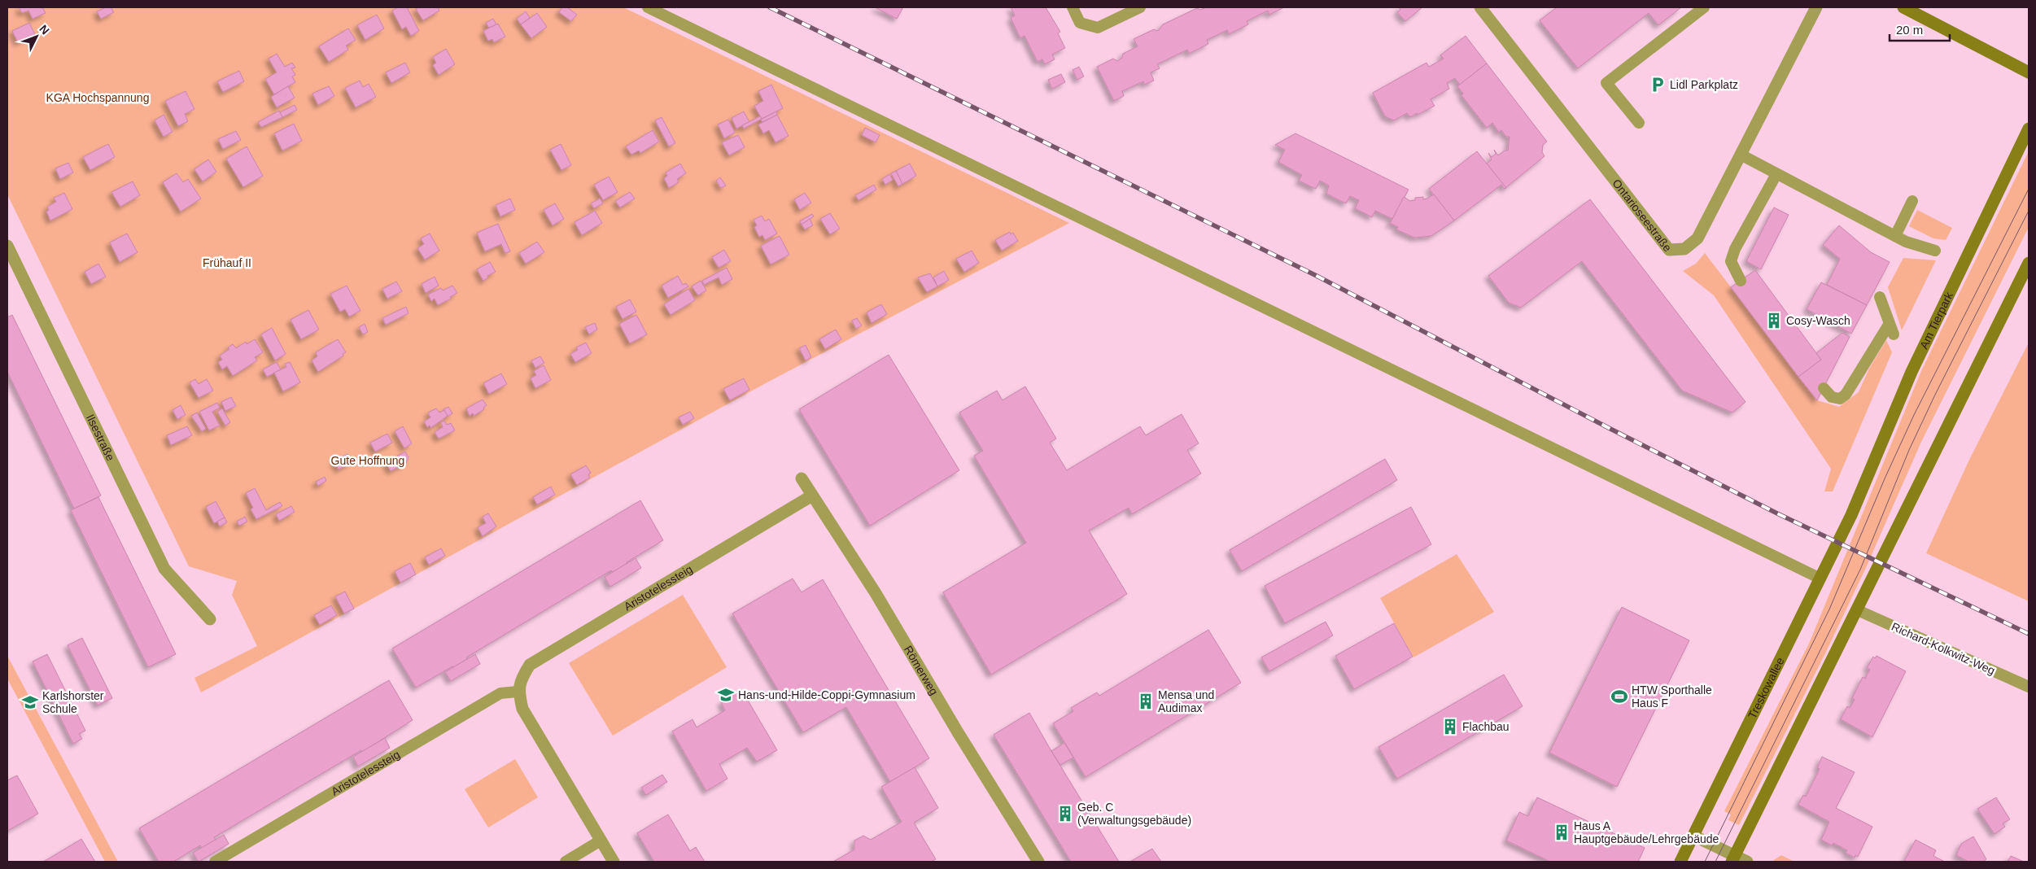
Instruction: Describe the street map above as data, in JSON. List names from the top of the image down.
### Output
{
  "streets": {
    "main road": ["Am Tierpark", "Treskowallee"],
    "street": [
      "Ontarioseestraße",
      "Ilsestraße",
      "Aristotelessteig",
      "Römerweg"
    ],
    "lane": ["Richard-Kolkwitz-Weg"]
  },
  "crossings": [
    ["Am Tierpark", "Treskowallee"],
    ["Aristotelessteig", "Römerweg"]
  ],
  "parks": ["KGA Hochspannung", "Frühauf II", "Gute Hoffnung"],
  "places": {
    "parking": ["Lidl Parkplatz"],
    "building": [
      "Cosy-Wasch",
      "Mensa und Audimax",
      "Flachbau",
      "Geb. C (Verwaltungsgebäude)",
      "Haus A Hauptgebäude/Lehrgebäude"
    ],
    "school or university": ["Hans-und-Hilde-Coppi-Gymnasium", "Karlshorster Schule"],
    "sports": ["HTW Sporthalle Haus F"]
  },
  "scale_bar": "20 m",
  "north": "top right"
}
